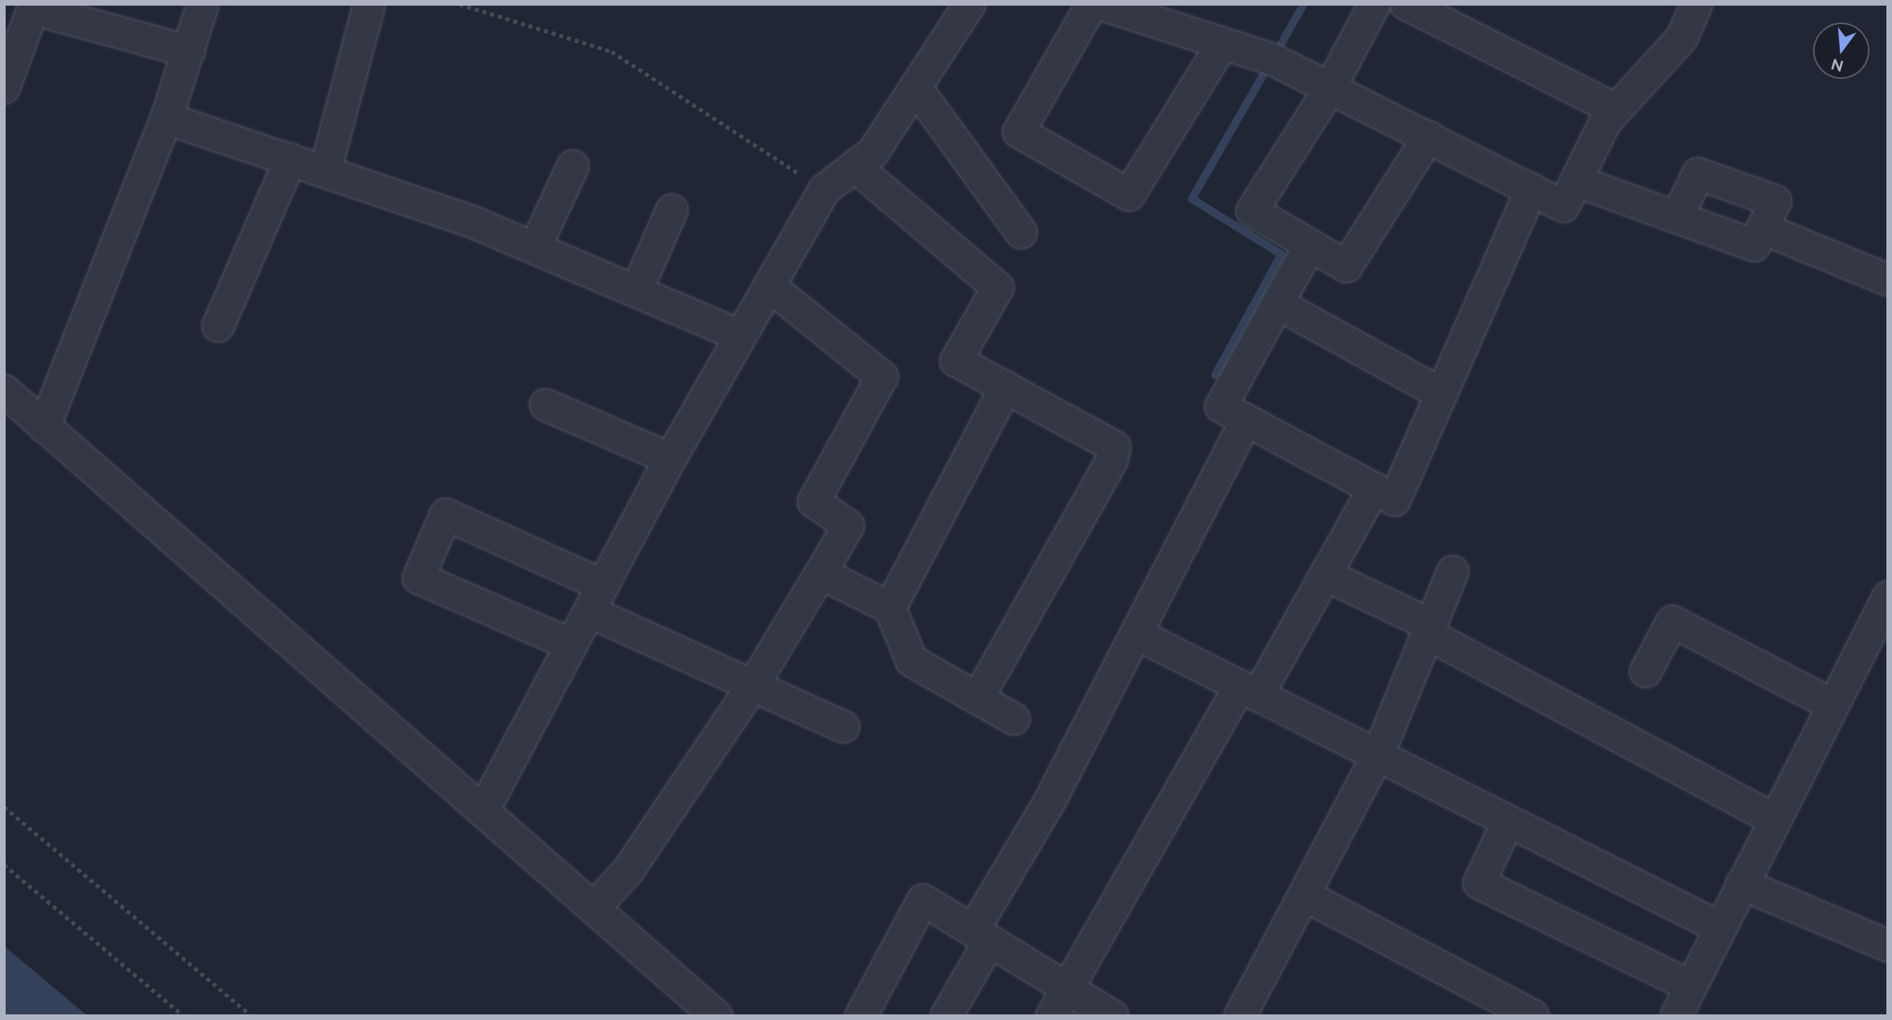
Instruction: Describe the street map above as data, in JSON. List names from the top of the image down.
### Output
{
  "north": "bottom"
}
